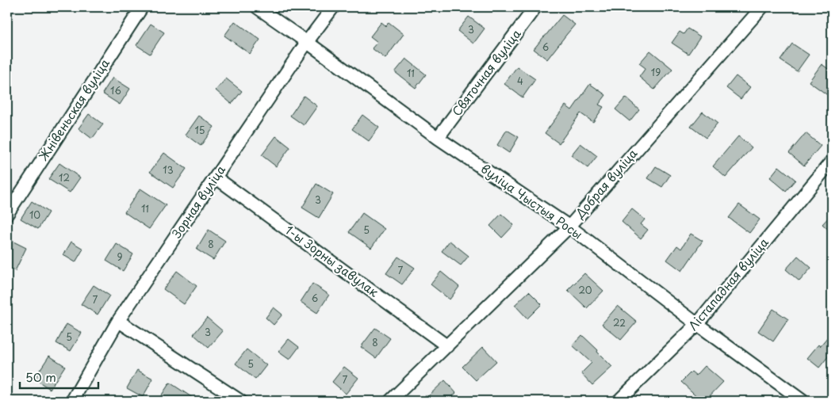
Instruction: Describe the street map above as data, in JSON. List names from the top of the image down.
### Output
{
  "streets": {
    "street": [
      "Святочная вуліца",
      "Жнівеньская вуліца",
      "Добрая вуліца",
      "Зорная вуліца",
      "вуліца Чыстыя Росы",
      "1-ы Зорны завулак",
      "Лістападная вуліца"
    ]
  },
  "crossings": [
    ["Святочная вуліца", "вуліца Чыстыя Росы"],
    ["Добрая вуліца", "вуліца Чыстыя Росы"],
    ["Добрая вуліца", "1-ы Зорны завулак"],
    ["Зорная вуліца", "вуліца Чыстыя Росы"],
    ["Зорная вуліца", "1-ы Зорны завулак"],
    ["вуліца Чыстыя Росы", "Лістападная вуліца"]
  ],
  "house_numbers": [
    "3",
    "6",
    "19",
    "11",
    "4",
    "16",
    "15",
    "13",
    "12",
    "3",
    "11",
    "10",
    "5",
    "8",
    "9",
    "7",
    "20",
    "6",
    "7",
    "22",
    "3",
    "5",
    "8",
    "5",
    "7"
  ],
  "scale_bar": "50 m"
}
